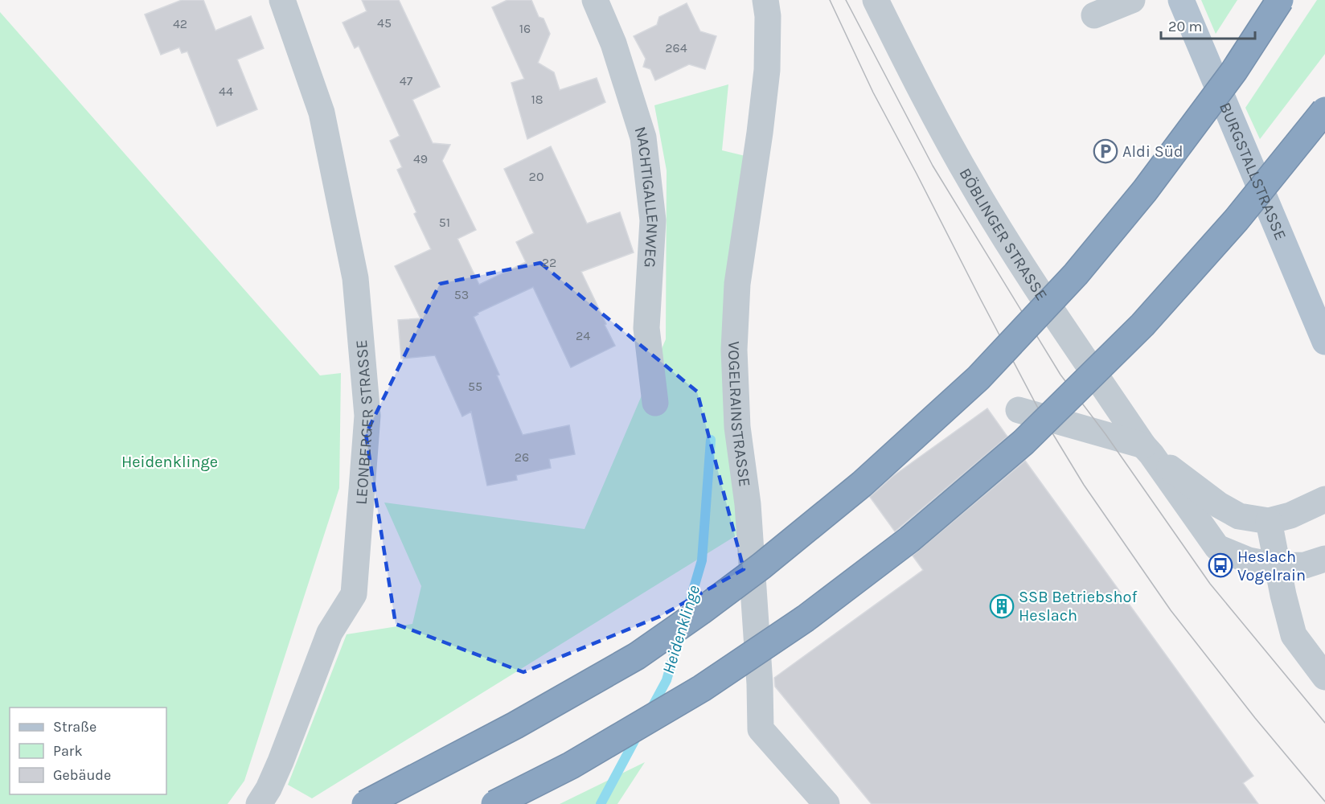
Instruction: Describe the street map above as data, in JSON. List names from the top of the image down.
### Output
{
  "streets": {
    "main road": ["BURGSTALLSTRASSE"],
    "street": [
      "NACHTIGALLENWEG",
      "BÖBLINGER STRASSE",
      "VOGELRAINSTRASSE",
      "LEONBERGER STRASSE"
    ]
  },
  "water": ["Heidenklinge"],
  "parks": ["Heidenklinge"],
  "places": {
    "parking": ["Aldi Süd"],
    "bus stop": ["Heslach Vogelrain"],
    "building": ["SSB Betriebshof Heslach"]
  },
  "house_numbers": [
    "45",
    "42",
    "16",
    "264",
    "47",
    "44",
    "18",
    "49",
    "20",
    "51",
    "22",
    "53",
    "24",
    "55",
    "26"
  ],
  "legend": ["Straße", "Park", "Gebäude"],
  "scale_bar": "20 m"
}
